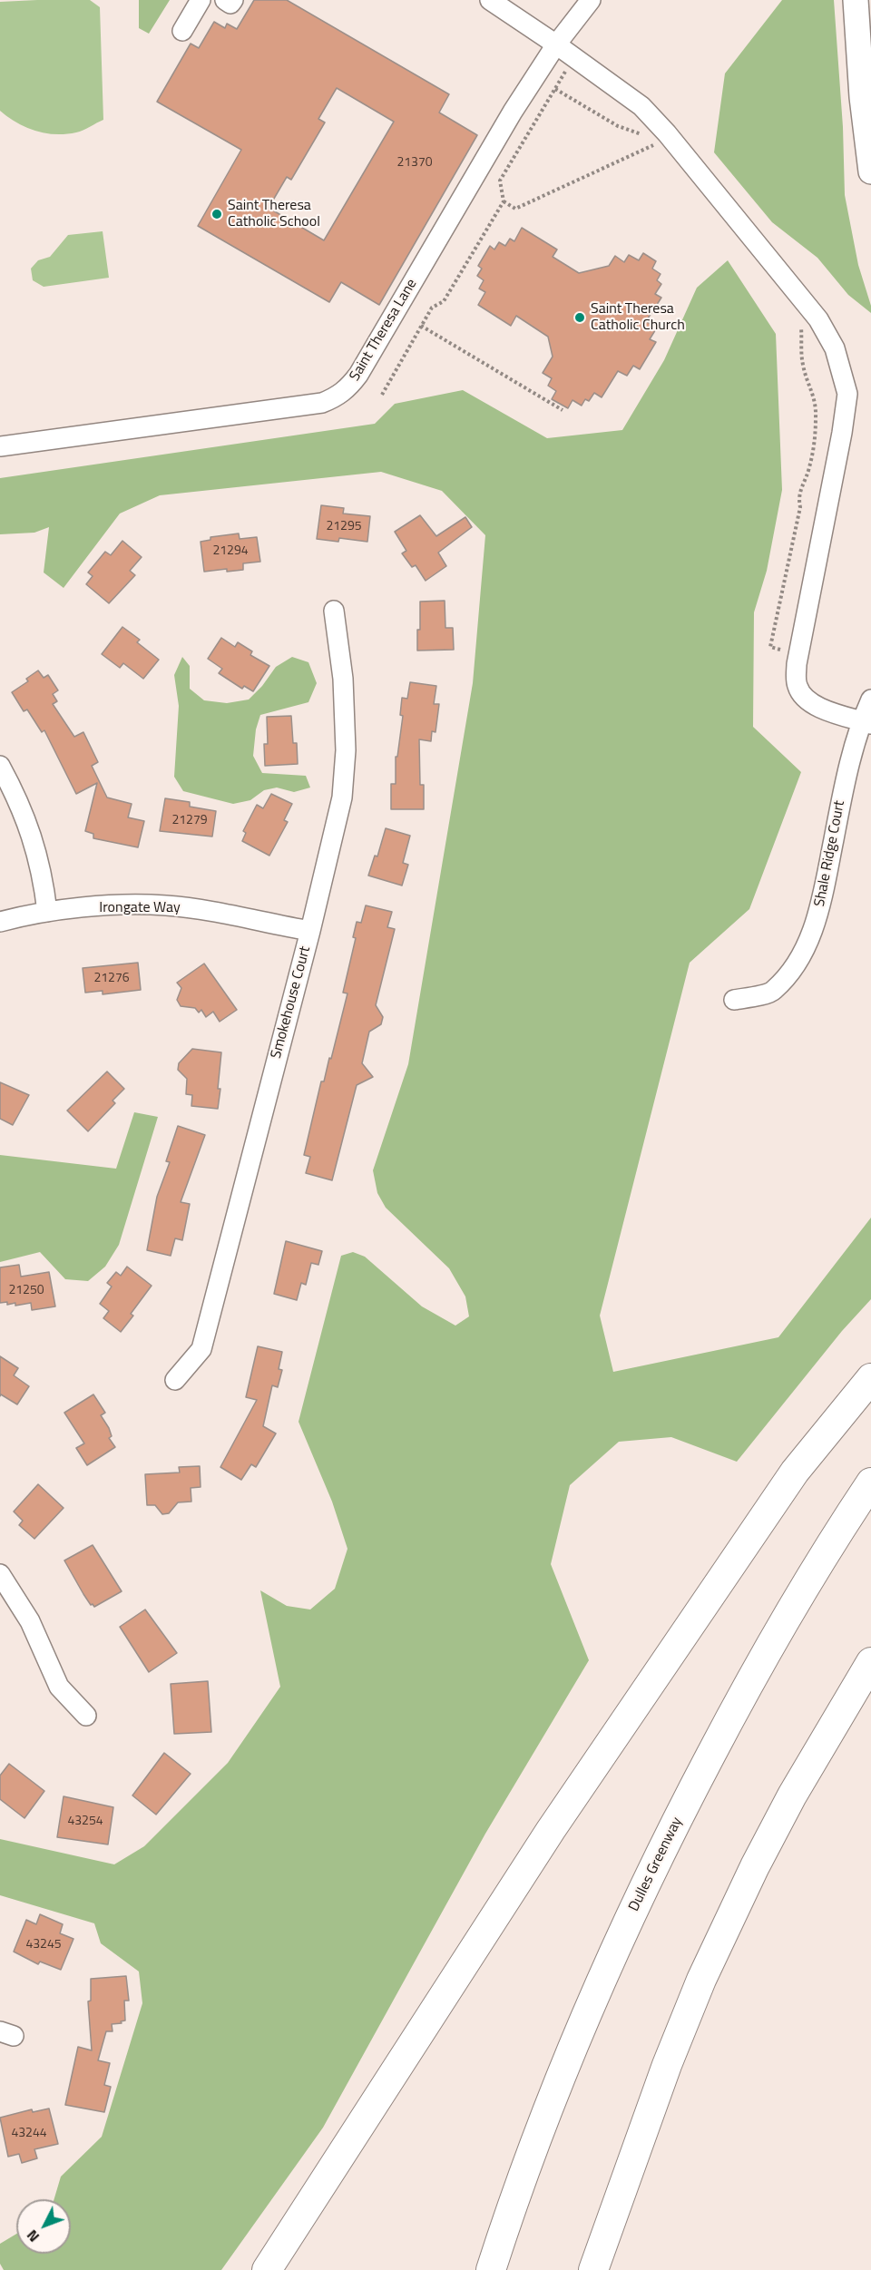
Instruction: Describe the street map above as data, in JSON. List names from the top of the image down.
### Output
{
  "streets": {
    "highway": ["Dulles Greenway"],
    "street": [
      "Saint Theresa Lane",
      "Shale Ridge Court",
      "Irongate Way",
      "Smokehouse Court"
    ]
  },
  "crossings": [
    ["Irongate Way", "Smokehouse Court"]
  ],
  "places": ["Saint Theresa Catholic School", "Saint Theresa Catholic Church"],
  "house_numbers": [
    "21370",
    "21295",
    "21294",
    "21279",
    "21276",
    "21250",
    "43254",
    "43245",
    "43244"
  ],
  "north": "bottom left"
}
